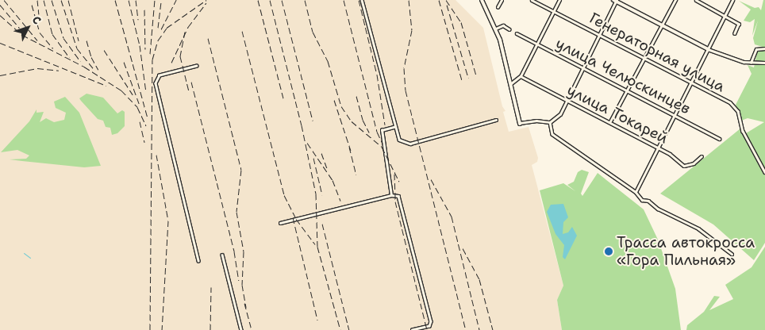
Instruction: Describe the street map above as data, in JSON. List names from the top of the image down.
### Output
{
  "streets": {
    "street": ["Генераторная улица", "улица Челюскинцев", "улица Токарей"]
  },
  "places": ["Трасса автокросса «Гора Пильная»"],
  "north": "top right"
}
